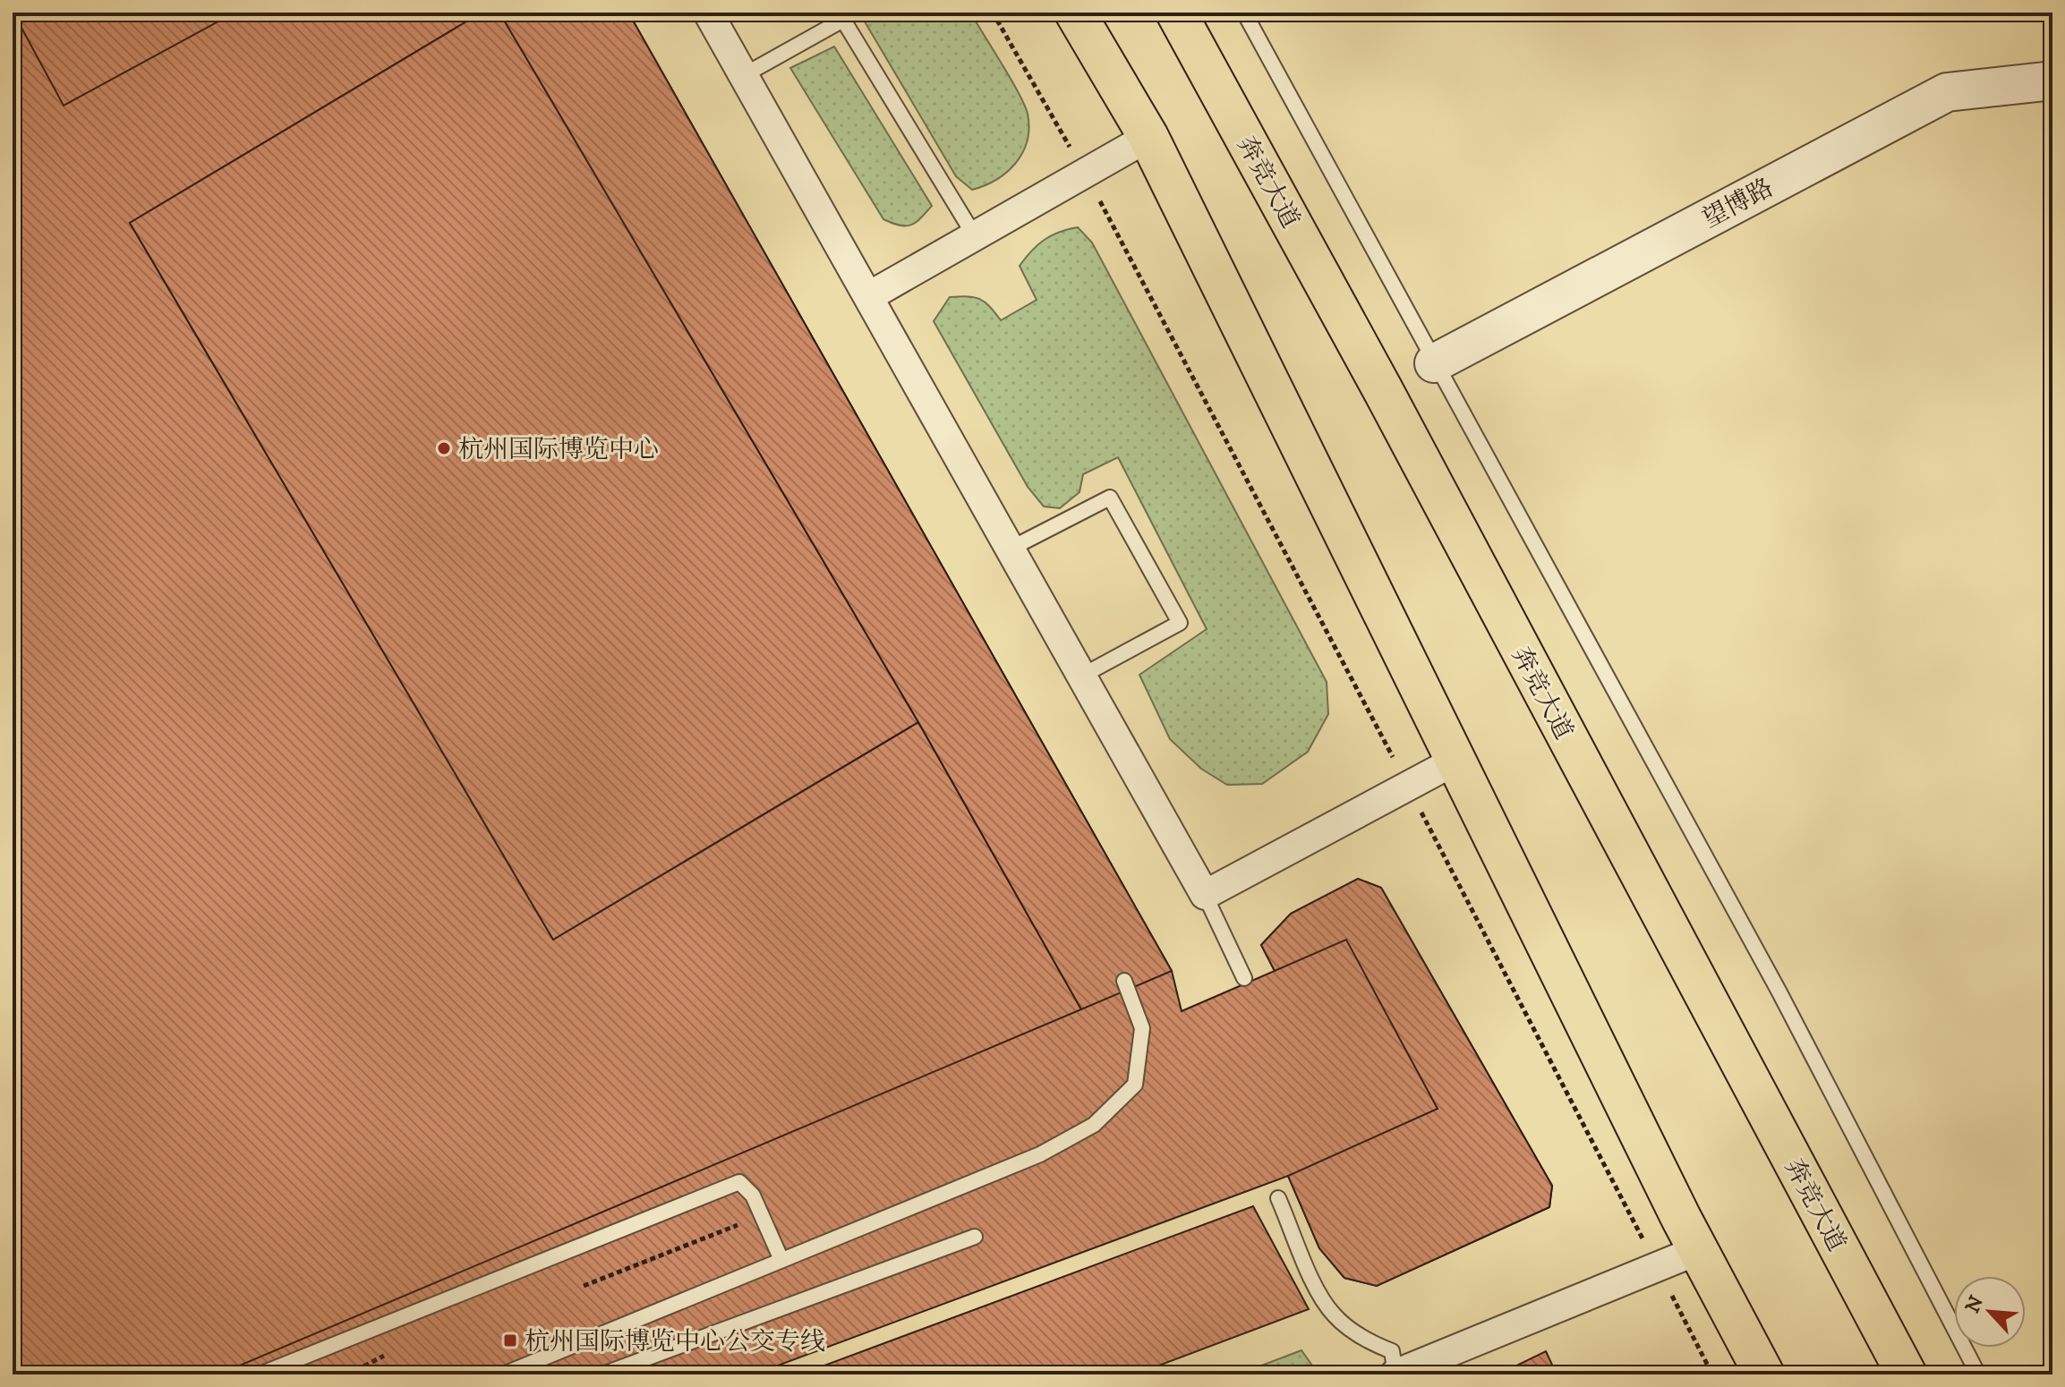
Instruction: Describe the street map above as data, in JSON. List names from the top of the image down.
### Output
{
  "streets": {
    "main road": ["奔竞大道"],
    "street": ["望博路"]
  },
  "places": {
    "other": ["杭州国际博览中心"],
    "transit": ["杭州国际博览中心公交专线"]
  },
  "north": "top left"
}
